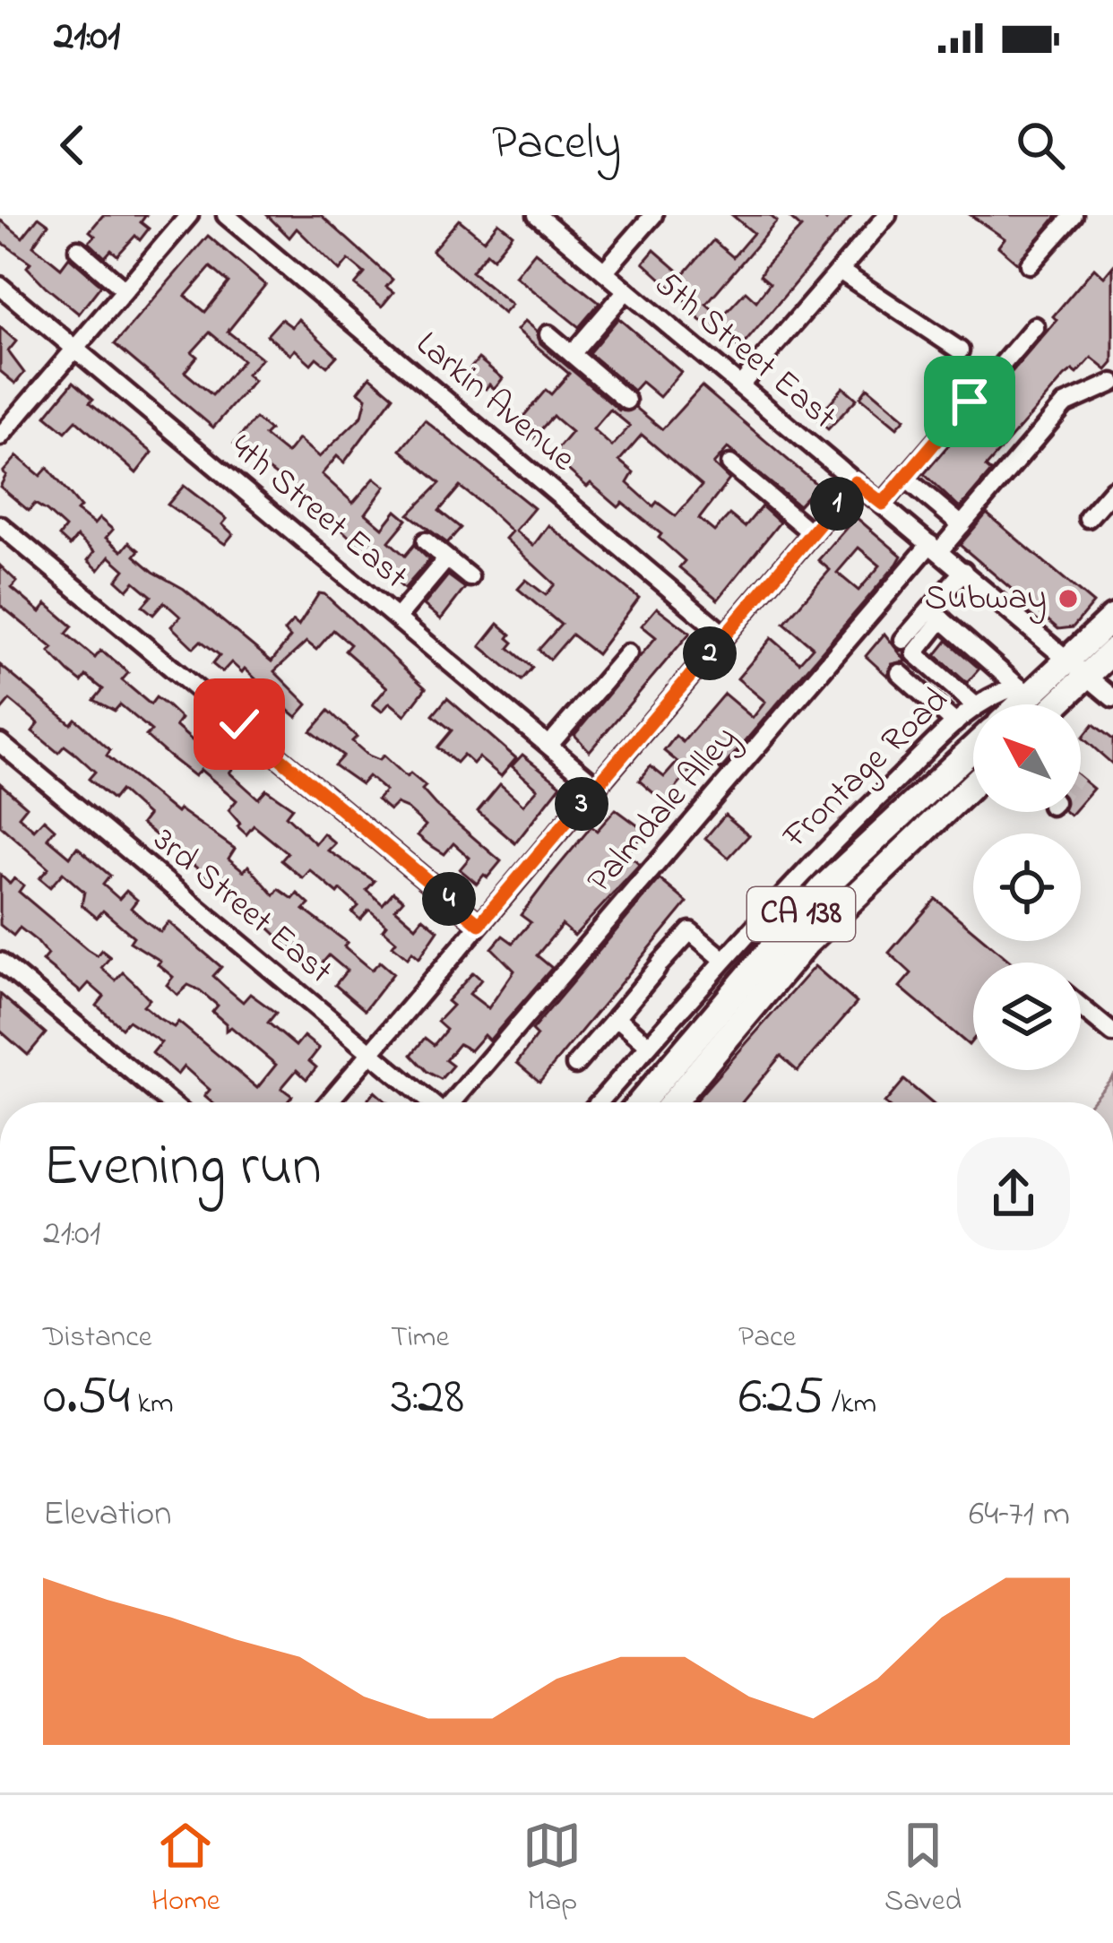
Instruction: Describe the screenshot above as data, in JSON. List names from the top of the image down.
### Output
{
  "streets": {
    "highway": ["CA 138"],
    "street": [
      "5th Street East",
      "Larkin Avenue",
      "4th Street East",
      "Frontage Road",
      "Palmdale Alley",
      "3rd Street East"
    ]
  },
  "crossings": [
    ["5th Street East", "Palmdale Alley"]
  ],
  "places": ["Subway"],
  "north": "top left",
  "page": {
    "status": "21:01",
    "header": "Pacely",
    "pins": [
      "1",
      "2",
      "3",
      "4"
    ],
    "heading": ["Evening run", "21:01"],
    "stats": [
      ["Distance", "0.54 km"],
      ["Time", "3:28"],
      ["Pace", "6:25 /km"]
    ],
    "chart": ["Elevation", "64–71 m"],
    "tabs": ["Home", "Map", "Saved"]
  }
}
